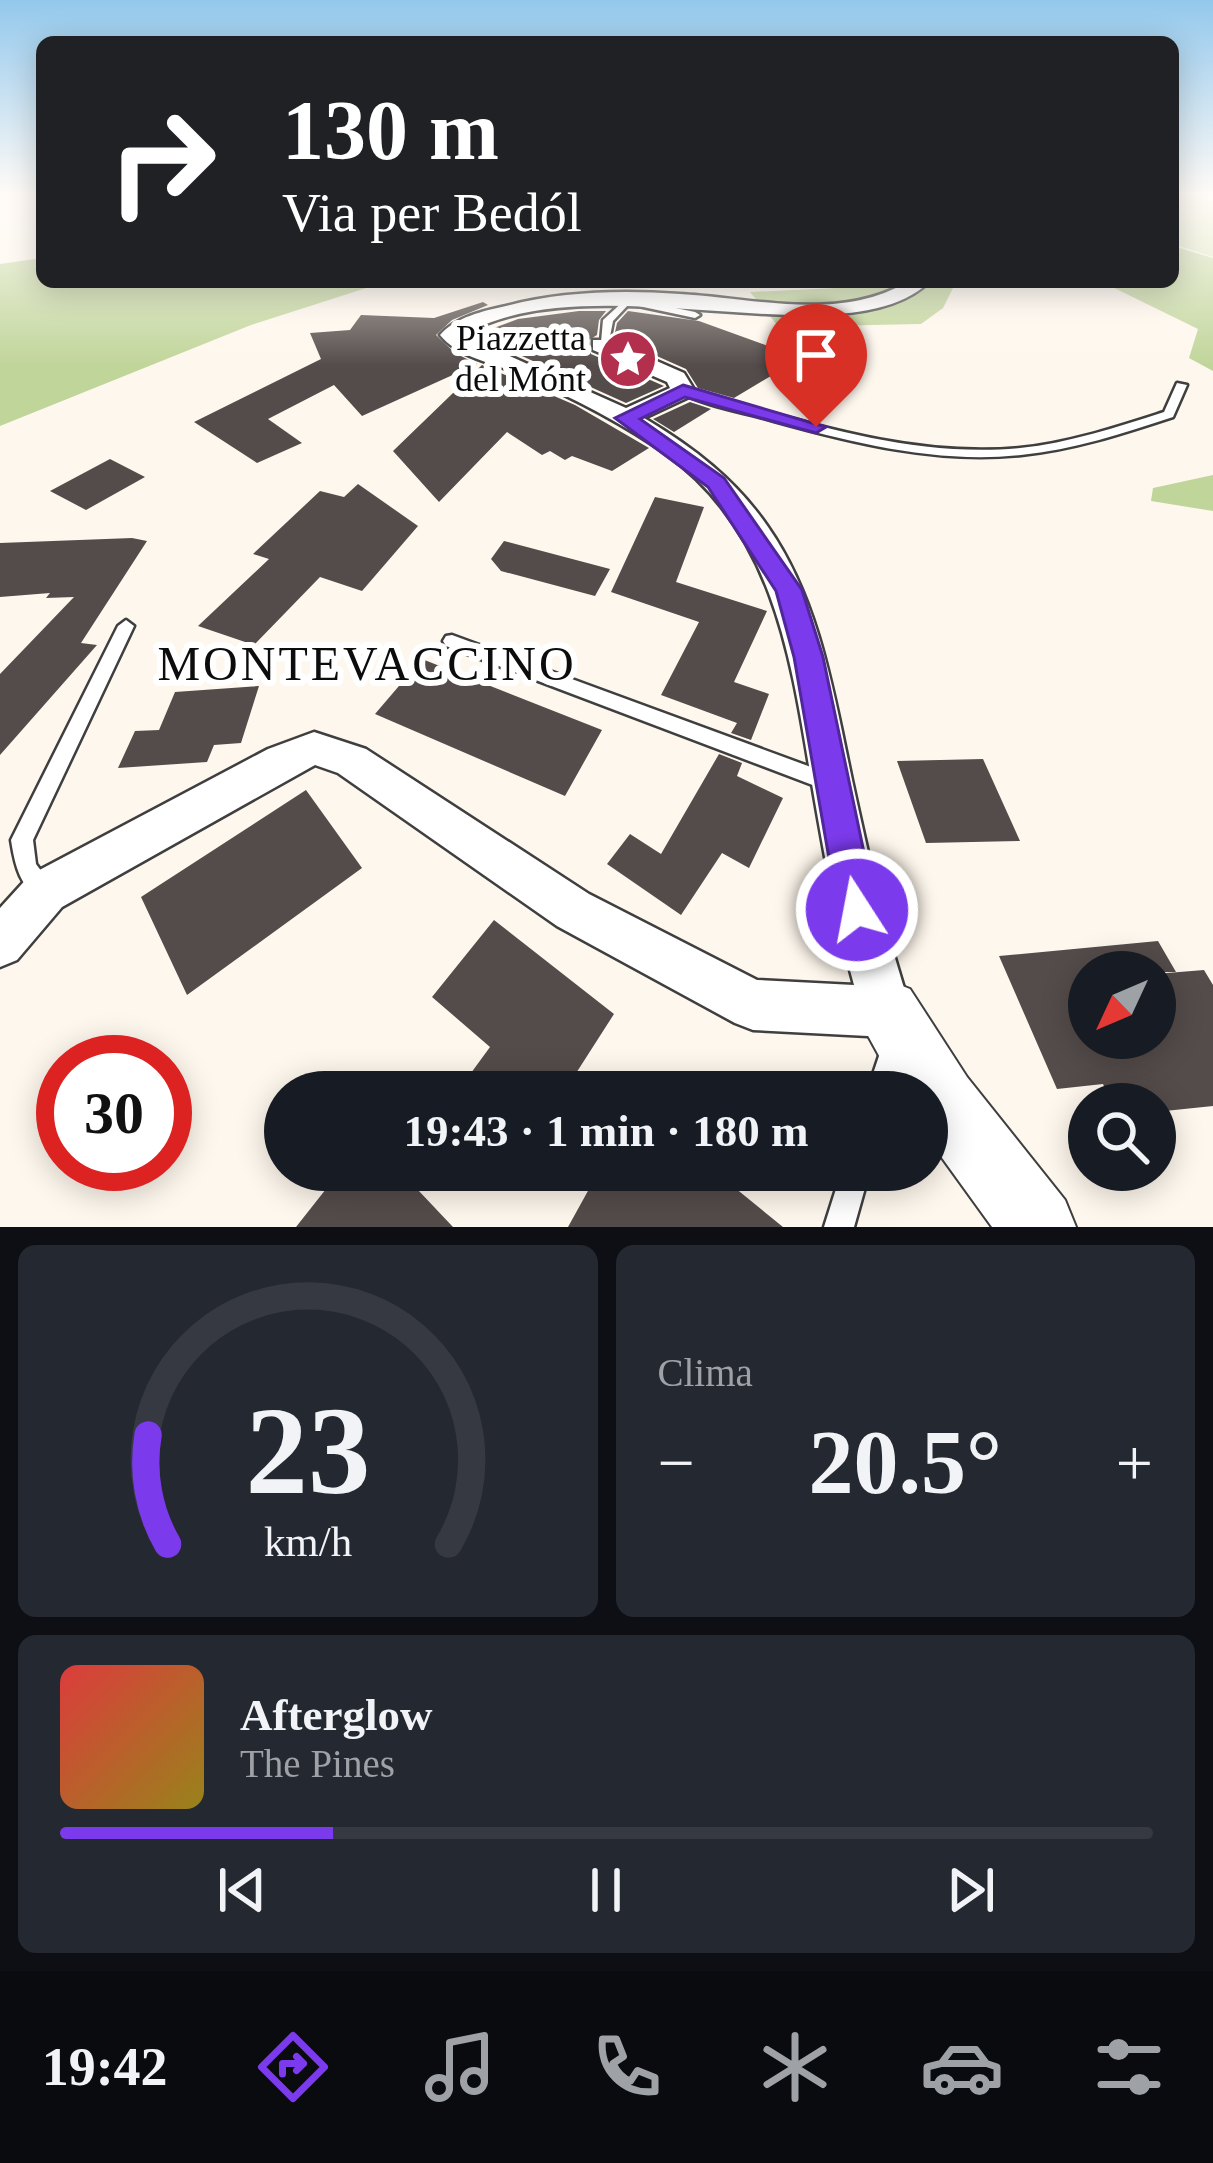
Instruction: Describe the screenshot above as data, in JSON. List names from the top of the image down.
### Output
{
  "districts": ["MONTEVACCINO"],
  "places": {
    "place": ["Piazzetta del Mónt"]
  },
  "north": "bottom left",
  "page": {
    "turn": ["130 m", "Via per Bedól"],
    "limit": "30",
    "trip": "19:43 · 1 min · 180 m",
    "tile": "Clima",
    "heat": ["−", "20.5°", "+"],
    "song": ["Afterglow", "The Pines"],
    "tabs": "19:42",
    "gauge": ["23", "km/h"]
  }
}
